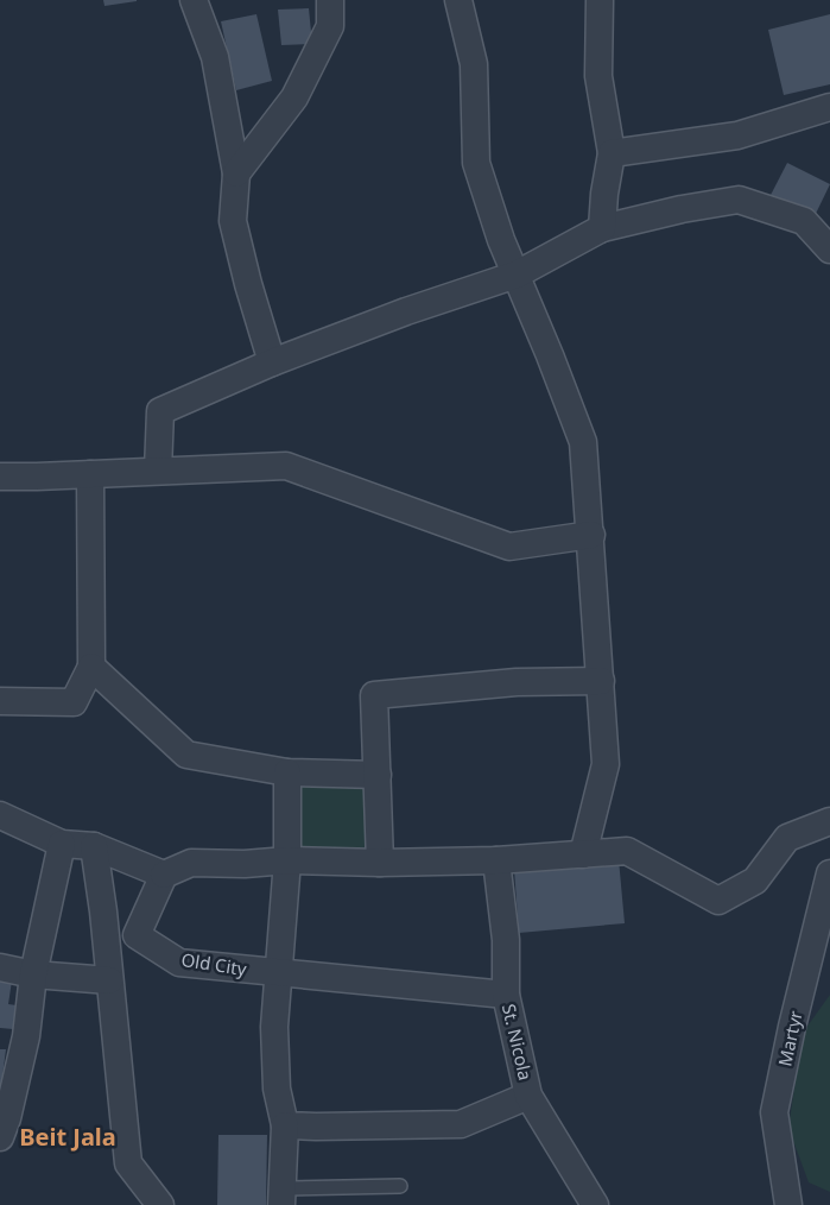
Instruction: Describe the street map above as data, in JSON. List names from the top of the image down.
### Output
{
  "streets": {
    "street": ["Old City", "Martyr", "St. Nicola"]
  },
  "crossings": [
    ["Old City", "St. Nicola"]
  ],
  "districts": ["Beit Jala"]
}
